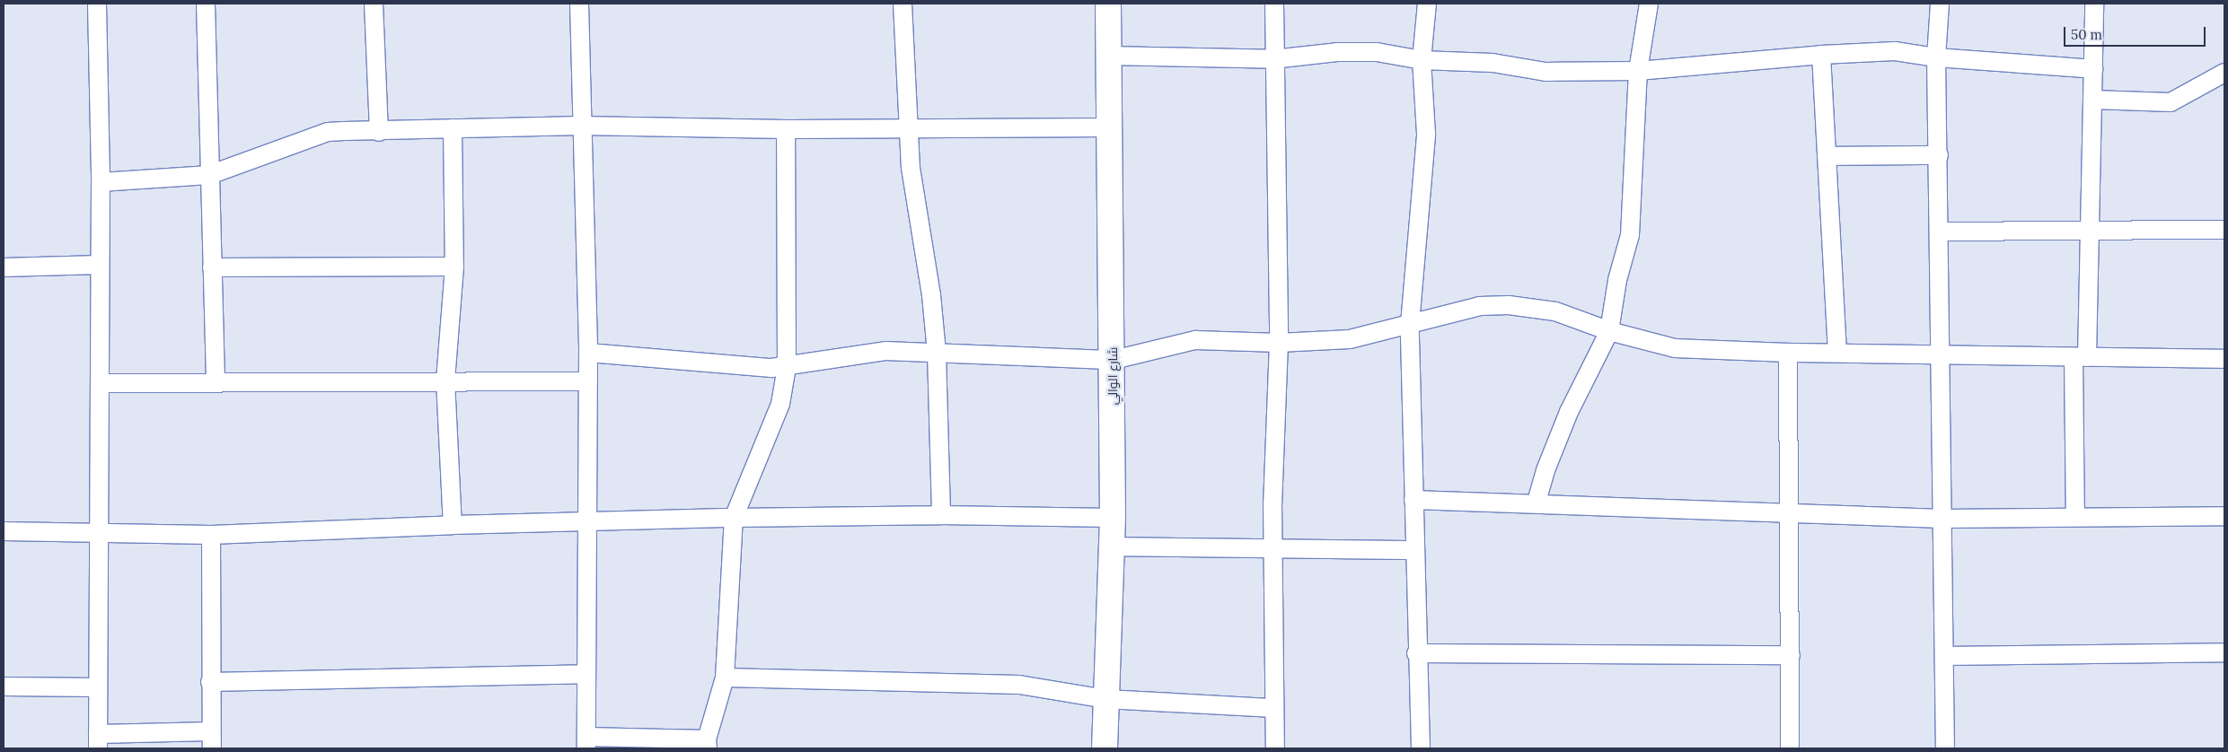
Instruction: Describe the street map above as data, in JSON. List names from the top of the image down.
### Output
{
  "streets": {
    "main road": ["شارع الوالي"]
  },
  "scale_bar": "50 m"
}
